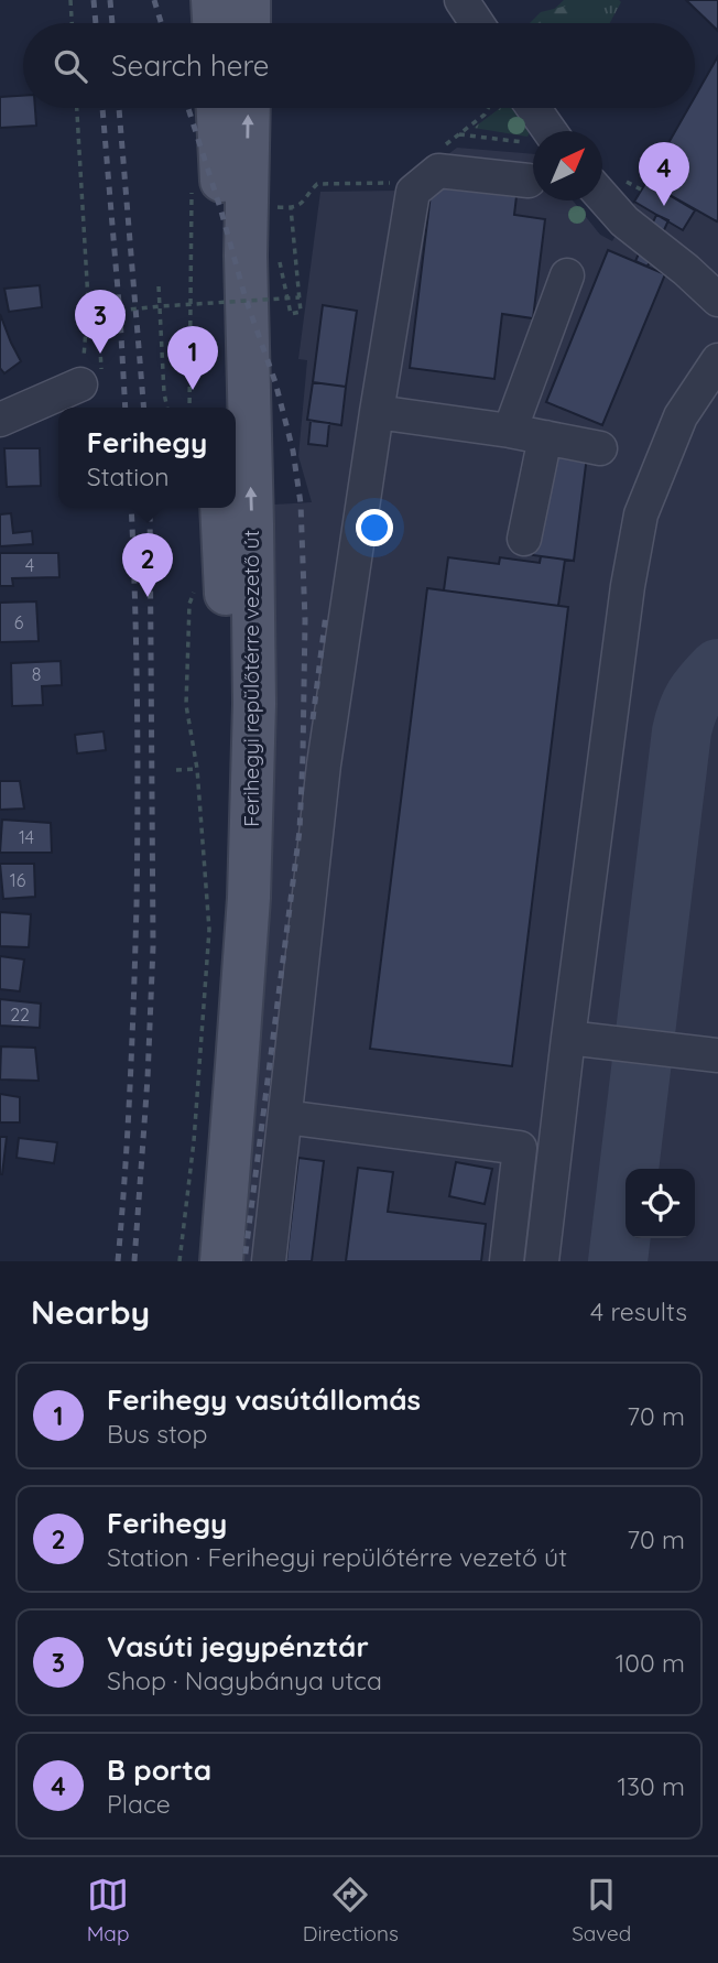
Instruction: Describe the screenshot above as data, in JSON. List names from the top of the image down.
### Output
{
  "streets": {
    "main road": ["Ferihegyi repülőtérre vezető út"]
  },
  "house_numbers": [
    "4",
    "6",
    "8",
    "14",
    "16",
    "22"
  ],
  "north": "top right",
  "page": {
    "search": "Search here",
    "pins": [
      "4",
      "3",
      "1",
      "2"
    ],
    "popup": ["Ferihegy", "Station"],
    "heading": ["Nearby", "4 results"],
    "list": [
      {
        "mark": "1",
        "name": "Ferihegy vasútállomás",
        "note": "Bus stop",
        "value": "70 m"
      },
      {
        "mark": "2",
        "name": "Ferihegy",
        "note": "Station · Ferihegyi repülőtérre vezető út",
        "value": "70 m"
      },
      {
        "mark": "3",
        "name": "Vasúti jegypénztár",
        "note": "Shop · Nagybánya utca",
        "value": "100 m"
      },
      {
        "mark": "4",
        "name": "B porta",
        "note": "Place",
        "value": "130 m"
      }
    ],
    "nav": ["Map", "Directions", "Saved"]
  }
}
